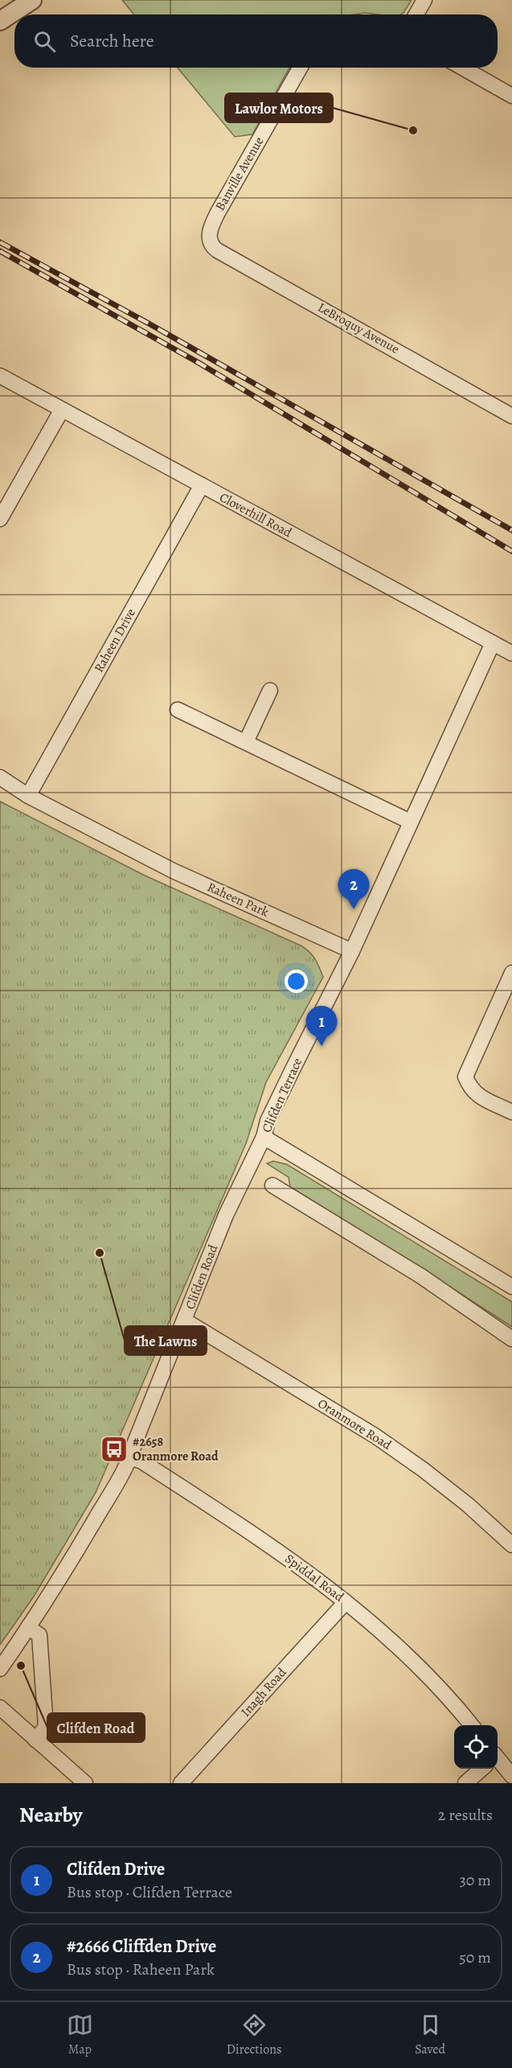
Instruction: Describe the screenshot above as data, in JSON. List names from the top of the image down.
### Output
{
  "streets": {
    "street": [
      "Banville Avenue",
      "LeBroquy Avenue",
      "Cloverhill Road",
      "Raheen Drive",
      "Raheen Park",
      "Clifden Terrace",
      "Clifden Road",
      "Oranmore Road",
      "Spiddal Road",
      "Inagh Road"
    ]
  },
  "crossings": [
    ["Banville Avenue", "LeBroquy Avenue"],
    ["Cloverhill Road", "Raheen Drive"],
    ["Raheen Drive", "Raheen Park"],
    ["Raheen Park", "Clifden Terrace"],
    ["Clifden Terrace", "Clifden Road"],
    ["Clifden Road", "Oranmore Road"],
    ["Clifden Road", "Spiddal Road"],
    ["Spiddal Road", "Inagh Road"]
  ],
  "places": {
    "other": ["Lawlor Motors", "The Lawns", "Clifden Road"],
    "bus stop": ["#2658 Oranmore Road"]
  },
  "page": {
    "search": "Search here",
    "pins": ["2", "1"],
    "heading": ["Nearby", "2 results"],
    "list": [
      {
        "mark": "1",
        "name": "Clifden Drive",
        "note": "Bus stop · Clifden Terrace",
        "value": "30 m"
      },
      {
        "mark": "2",
        "name": "#2666 Cliffden Drive",
        "note": "Bus stop · Raheen Park",
        "value": "50 m"
      }
    ],
    "nav": ["Map", "Directions", "Saved"]
  }
}
